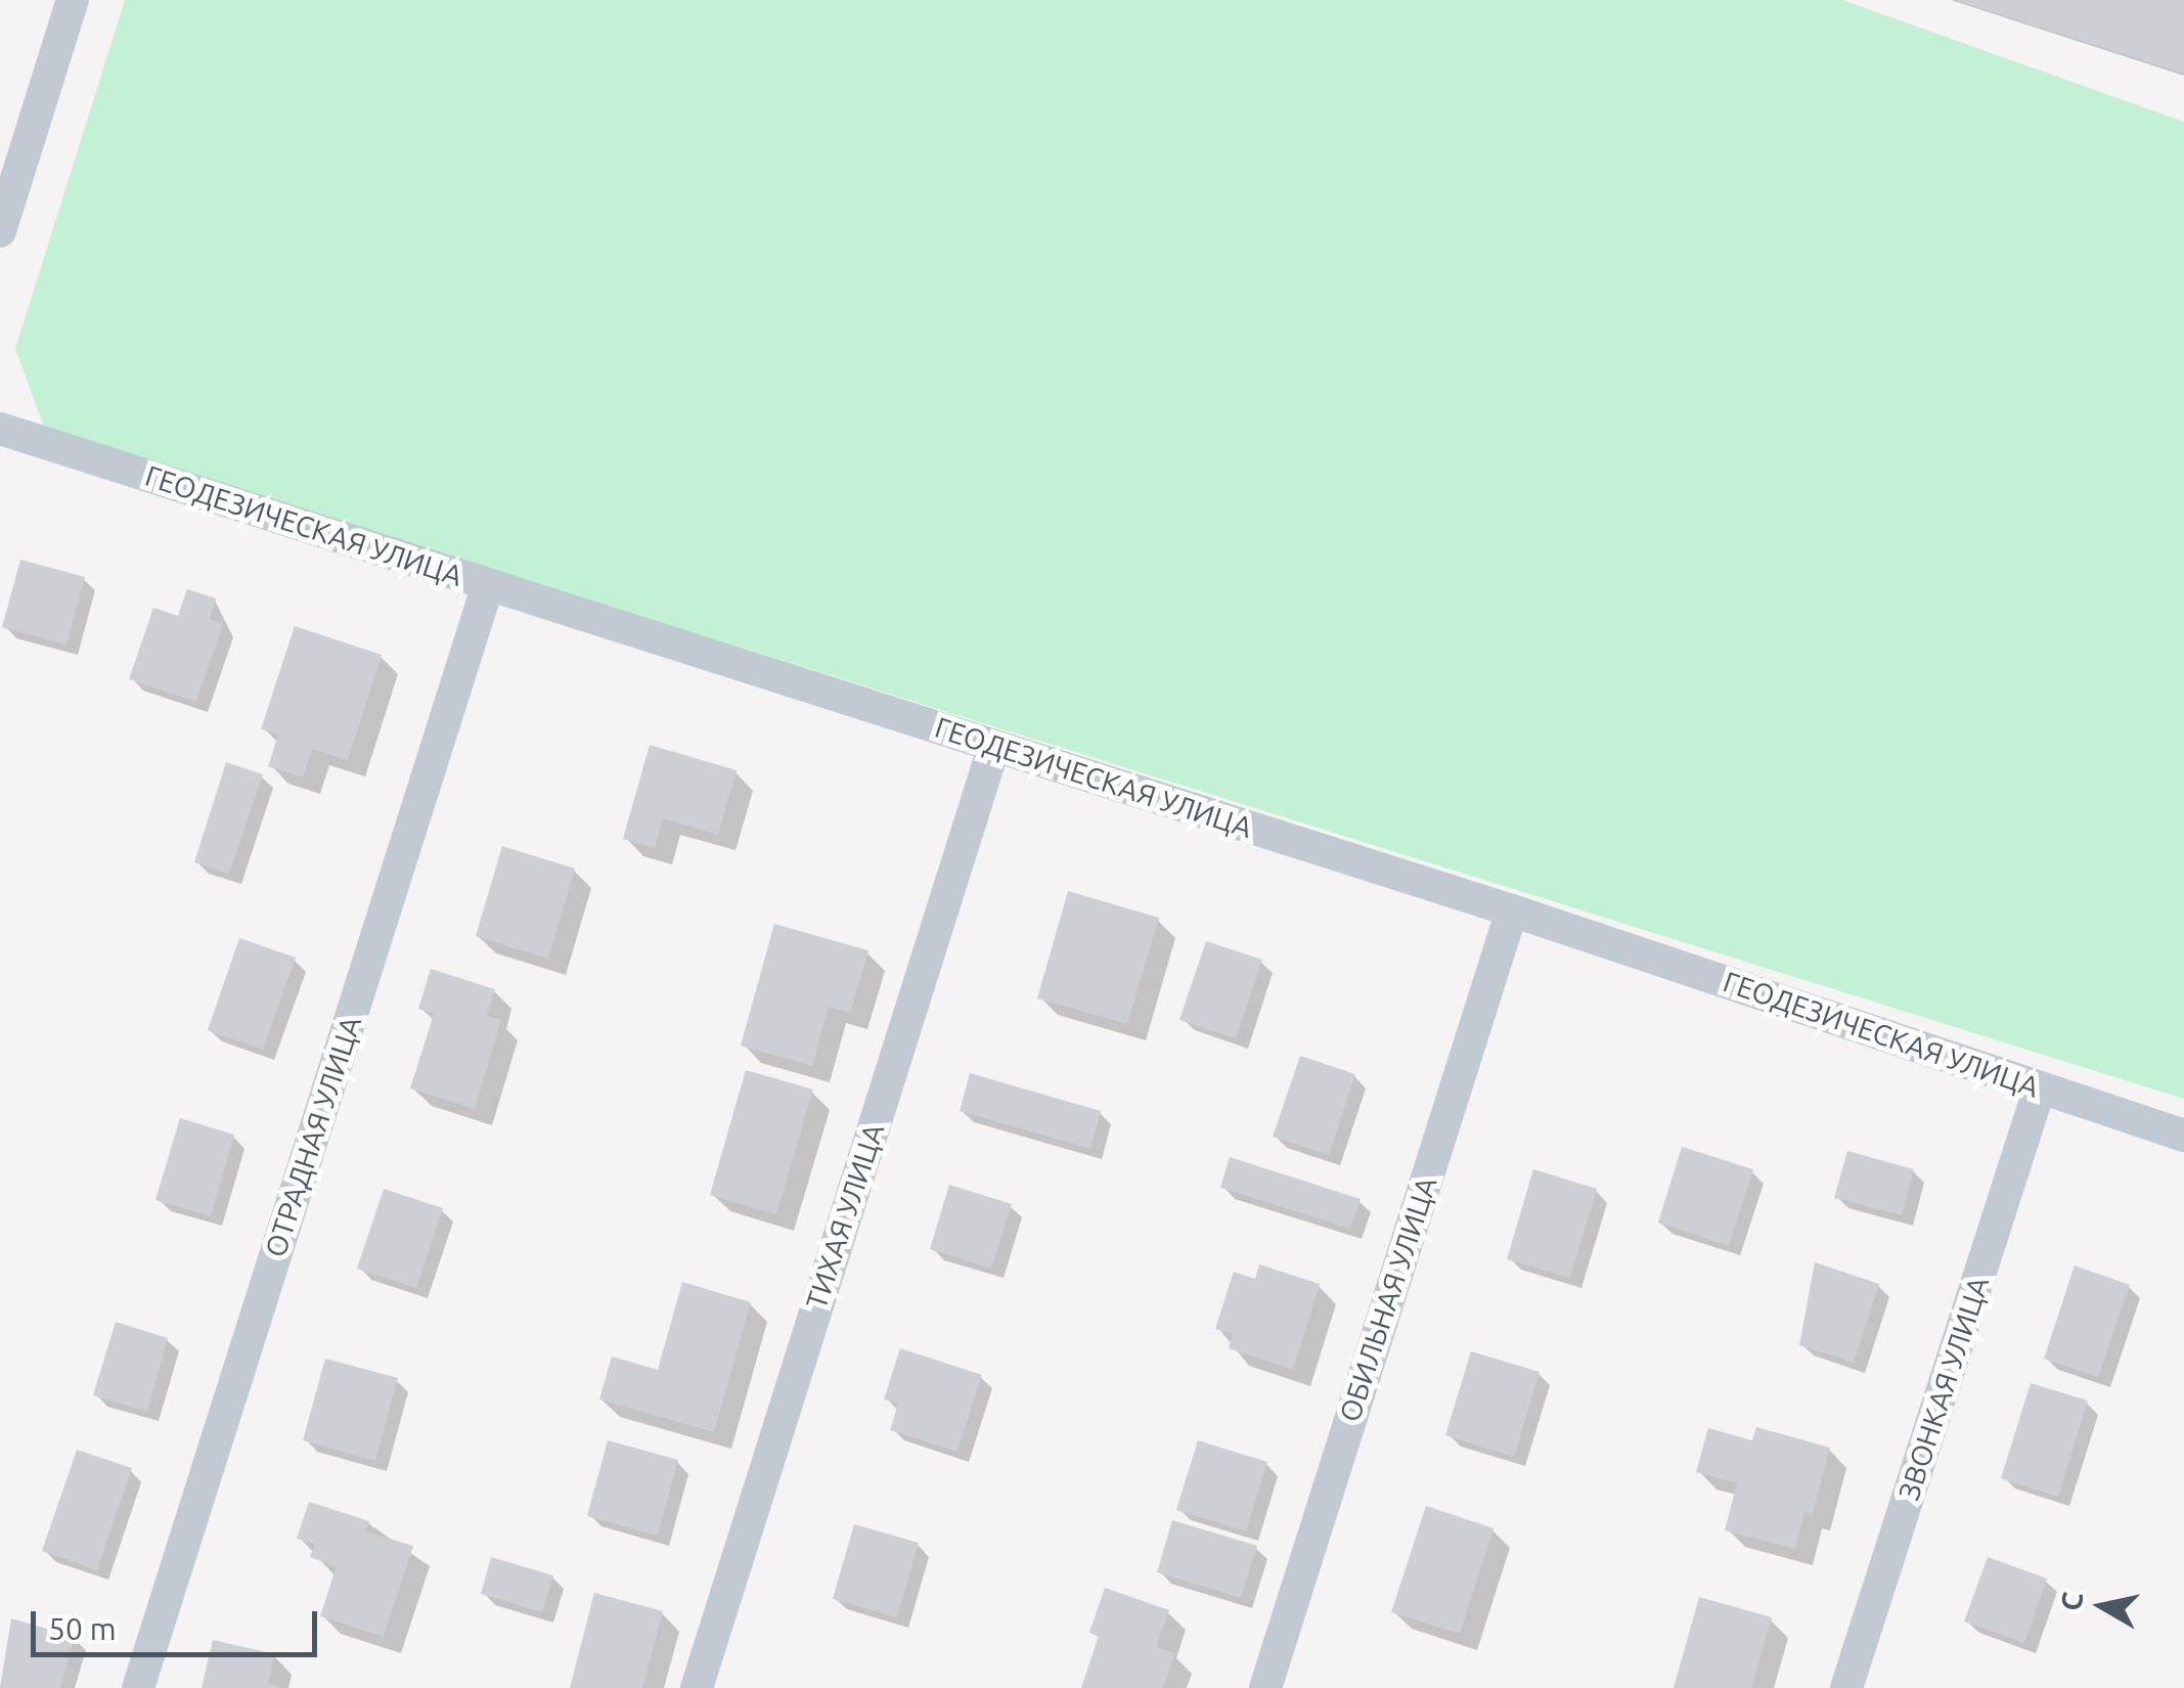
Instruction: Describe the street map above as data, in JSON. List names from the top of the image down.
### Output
{
  "streets": {
    "street": [
      "ГЕОДЕЗИЧЕСКАЯ УЛИЦА",
      "ОТРАДНАЯ УЛИЦА",
      "ТИХАЯ УЛИЦА",
      "ОБИЛЬНАЯ УЛИЦА",
      "ЗВОНКАЯ УЛИЦА"
    ]
  },
  "crossings": [
    ["ГЕОДЕЗИЧЕСКАЯ УЛИЦА", "ОТРАДНАЯ УЛИЦА"],
    ["ГЕОДЕЗИЧЕСКАЯ УЛИЦА", "ТИХАЯ УЛИЦА"],
    ["ГЕОДЕЗИЧЕСКАЯ УЛИЦА", "ОБИЛЬНАЯ УЛИЦА"],
    ["ГЕОДЕЗИЧЕСКАЯ УЛИЦА", "ЗВОНКАЯ УЛИЦА"]
  ],
  "scale_bar": "50 m",
  "north": "left"
}
